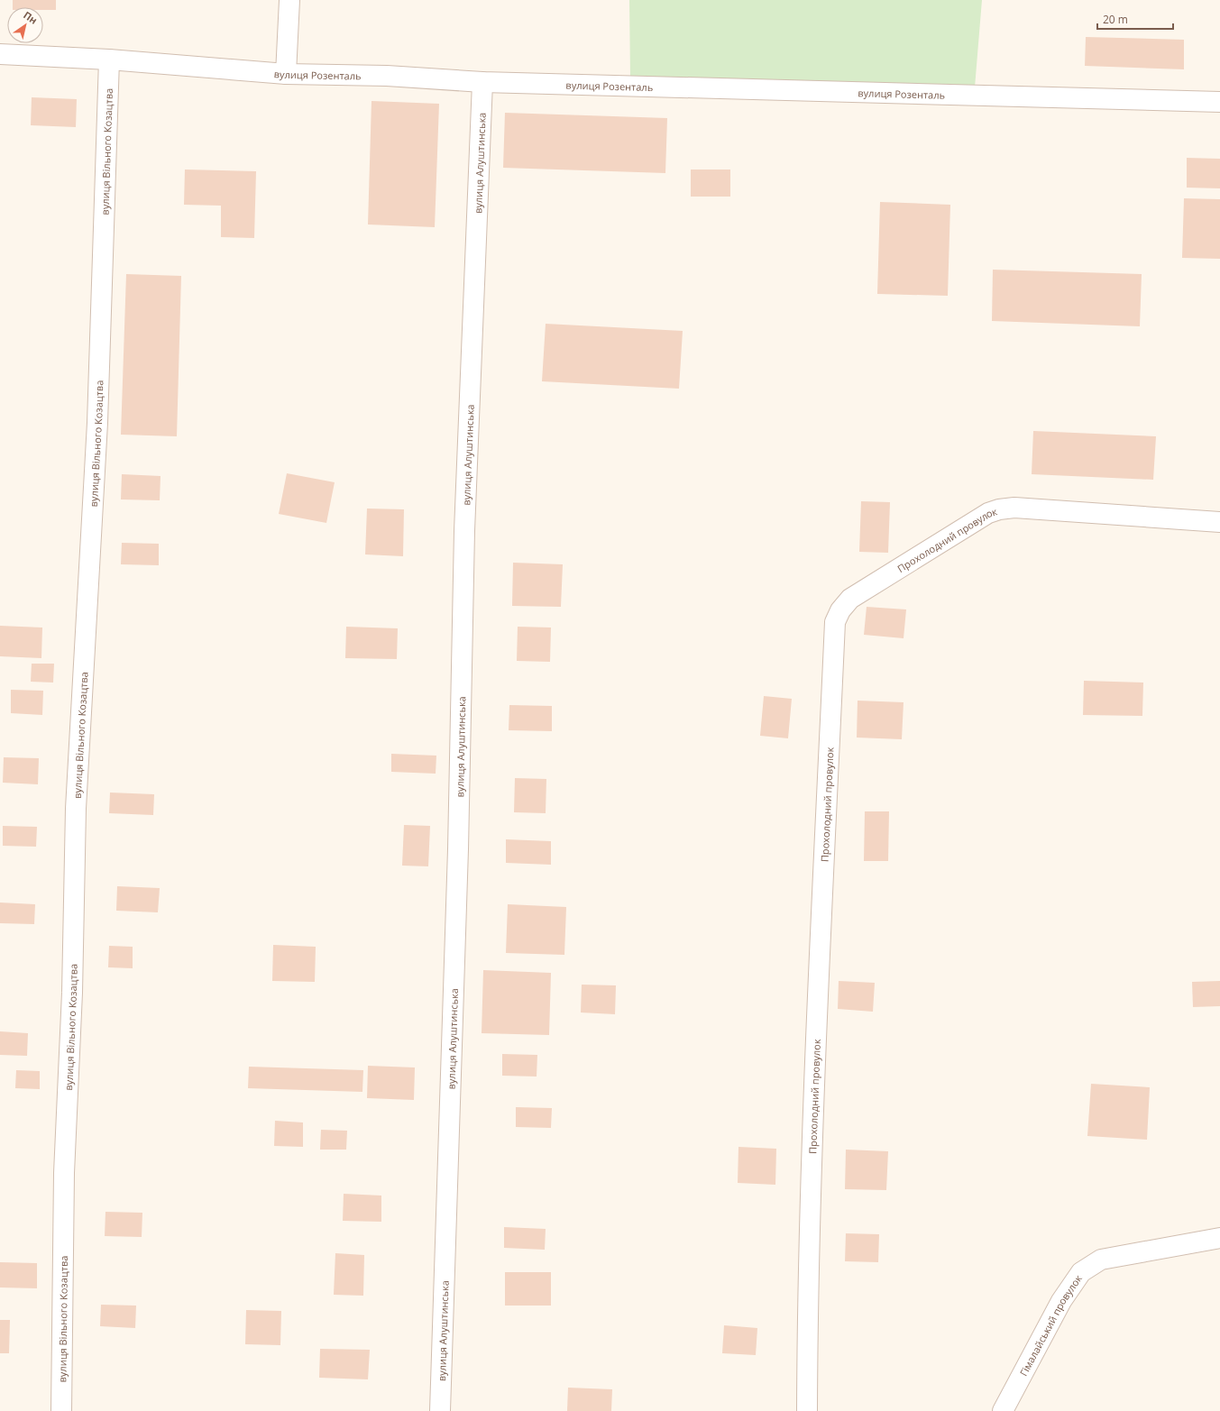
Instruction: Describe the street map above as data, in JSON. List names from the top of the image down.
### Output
{
  "streets": {
    "street": [
      "вулиця Розенталь",
      "вулиця Вільного Козацтва",
      "вулиця Алуштинська",
      "Прохолодний провулок",
      "Гімалайський провулок"
    ]
  },
  "crossings": [
    ["вулиця Розенталь", "вулиця Вільного Козацтва"],
    ["вулиця Розенталь", "вулиця Алуштинська"]
  ],
  "scale_bar": "20 m",
  "north": "top right"
}
